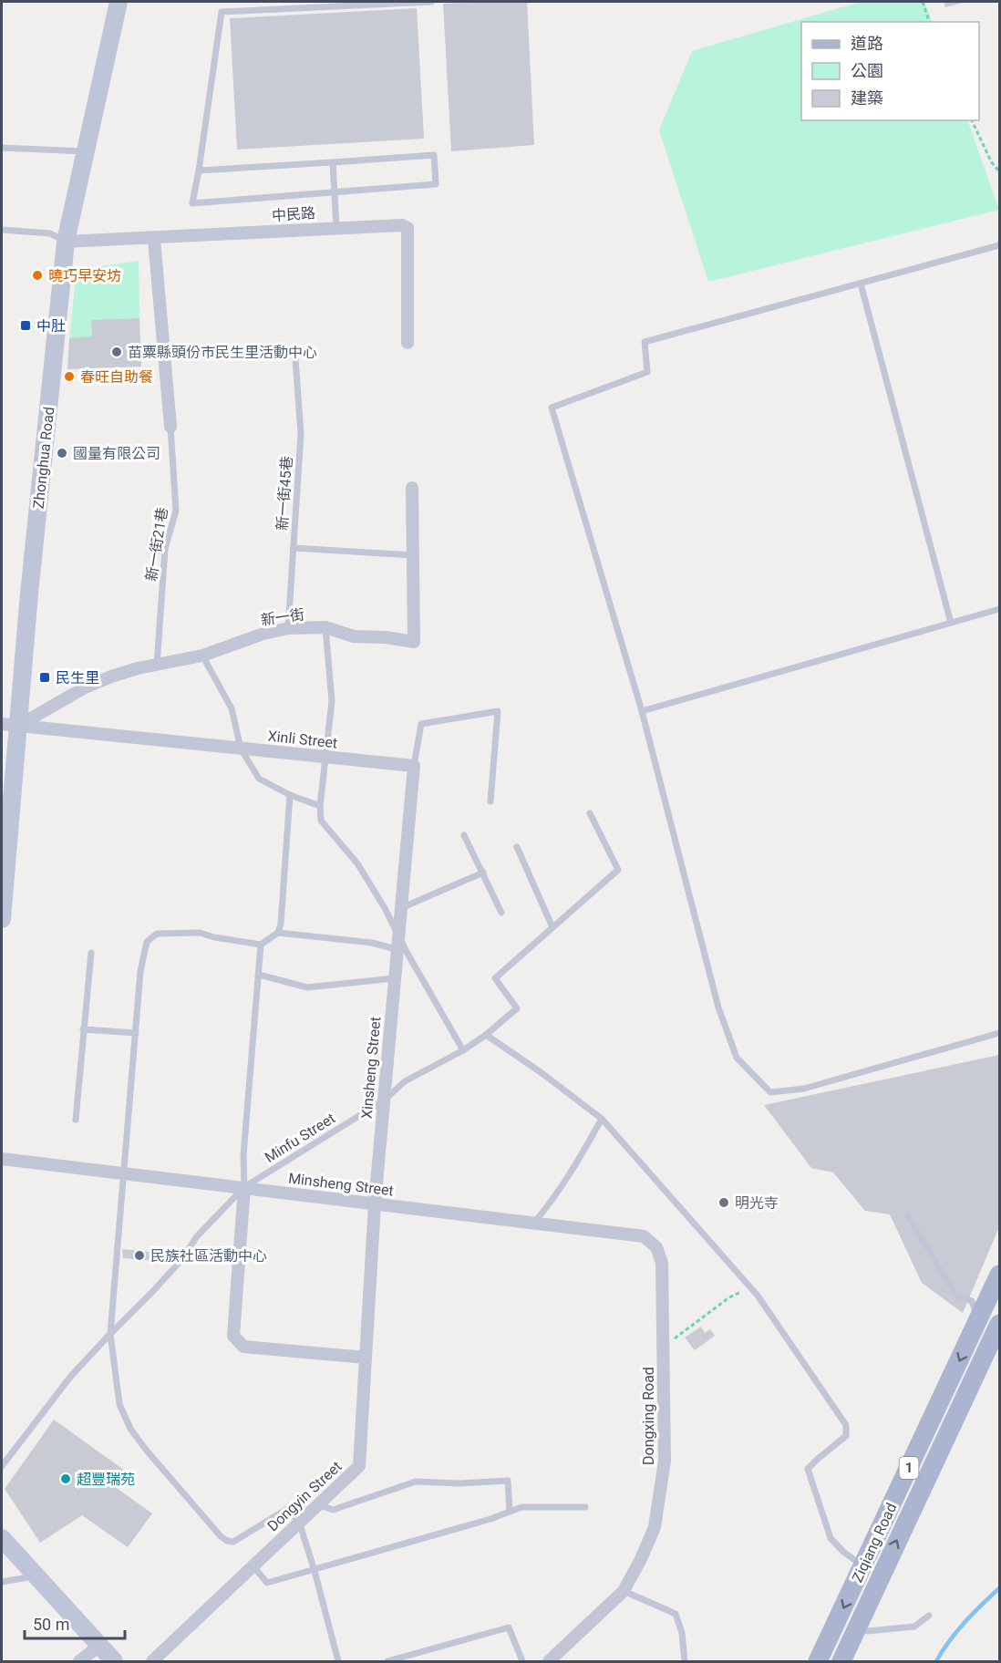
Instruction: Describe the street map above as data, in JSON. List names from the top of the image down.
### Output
{
  "streets": {
    "main road": ["1", "Ziqiang Road"],
    "street": [
      "中民路",
      "Zhonghua Road",
      "新一街",
      "Xinli Street",
      "Xinsheng Street",
      "Minsheng Street",
      "Dongxing Road",
      "Dongyin Street"
    ],
    "lane": ["新一街45巷", "新一街21巷", "Minfu Street"]
  },
  "crossings": [
    ["中民路", "Zhonghua Road"],
    ["Zhonghua Road", "新一街"],
    ["Zhonghua Road", "Xinli Street"],
    ["新一街45巷", "新一街"],
    ["新一街21巷", "新一街"],
    ["新一街", "Xinli Street"],
    ["Xinsheng Street", "Minfu Street"],
    ["Xinsheng Street", "Minsheng Street"],
    ["Xinsheng Street", "Dongyin Street"],
    ["Minfu Street", "Minsheng Street"],
    ["Minsheng Street", "Dongxing Road"],
    ["Minsheng Street", "Dongyin Street"]
  ],
  "places": {
    "other": [
      "曉巧早安坊",
      "苗粟縣頭份巿民生里活動中心",
      "春旺自助餐",
      "國量有限公司",
      "明光寺",
      "民族社區活動中心",
      "超豐瑞苑"
    ],
    "transit": ["中肚", "民生里"]
  },
  "legend": ["道路", "公園", "建築"],
  "scale_bar": "50 m"
}
